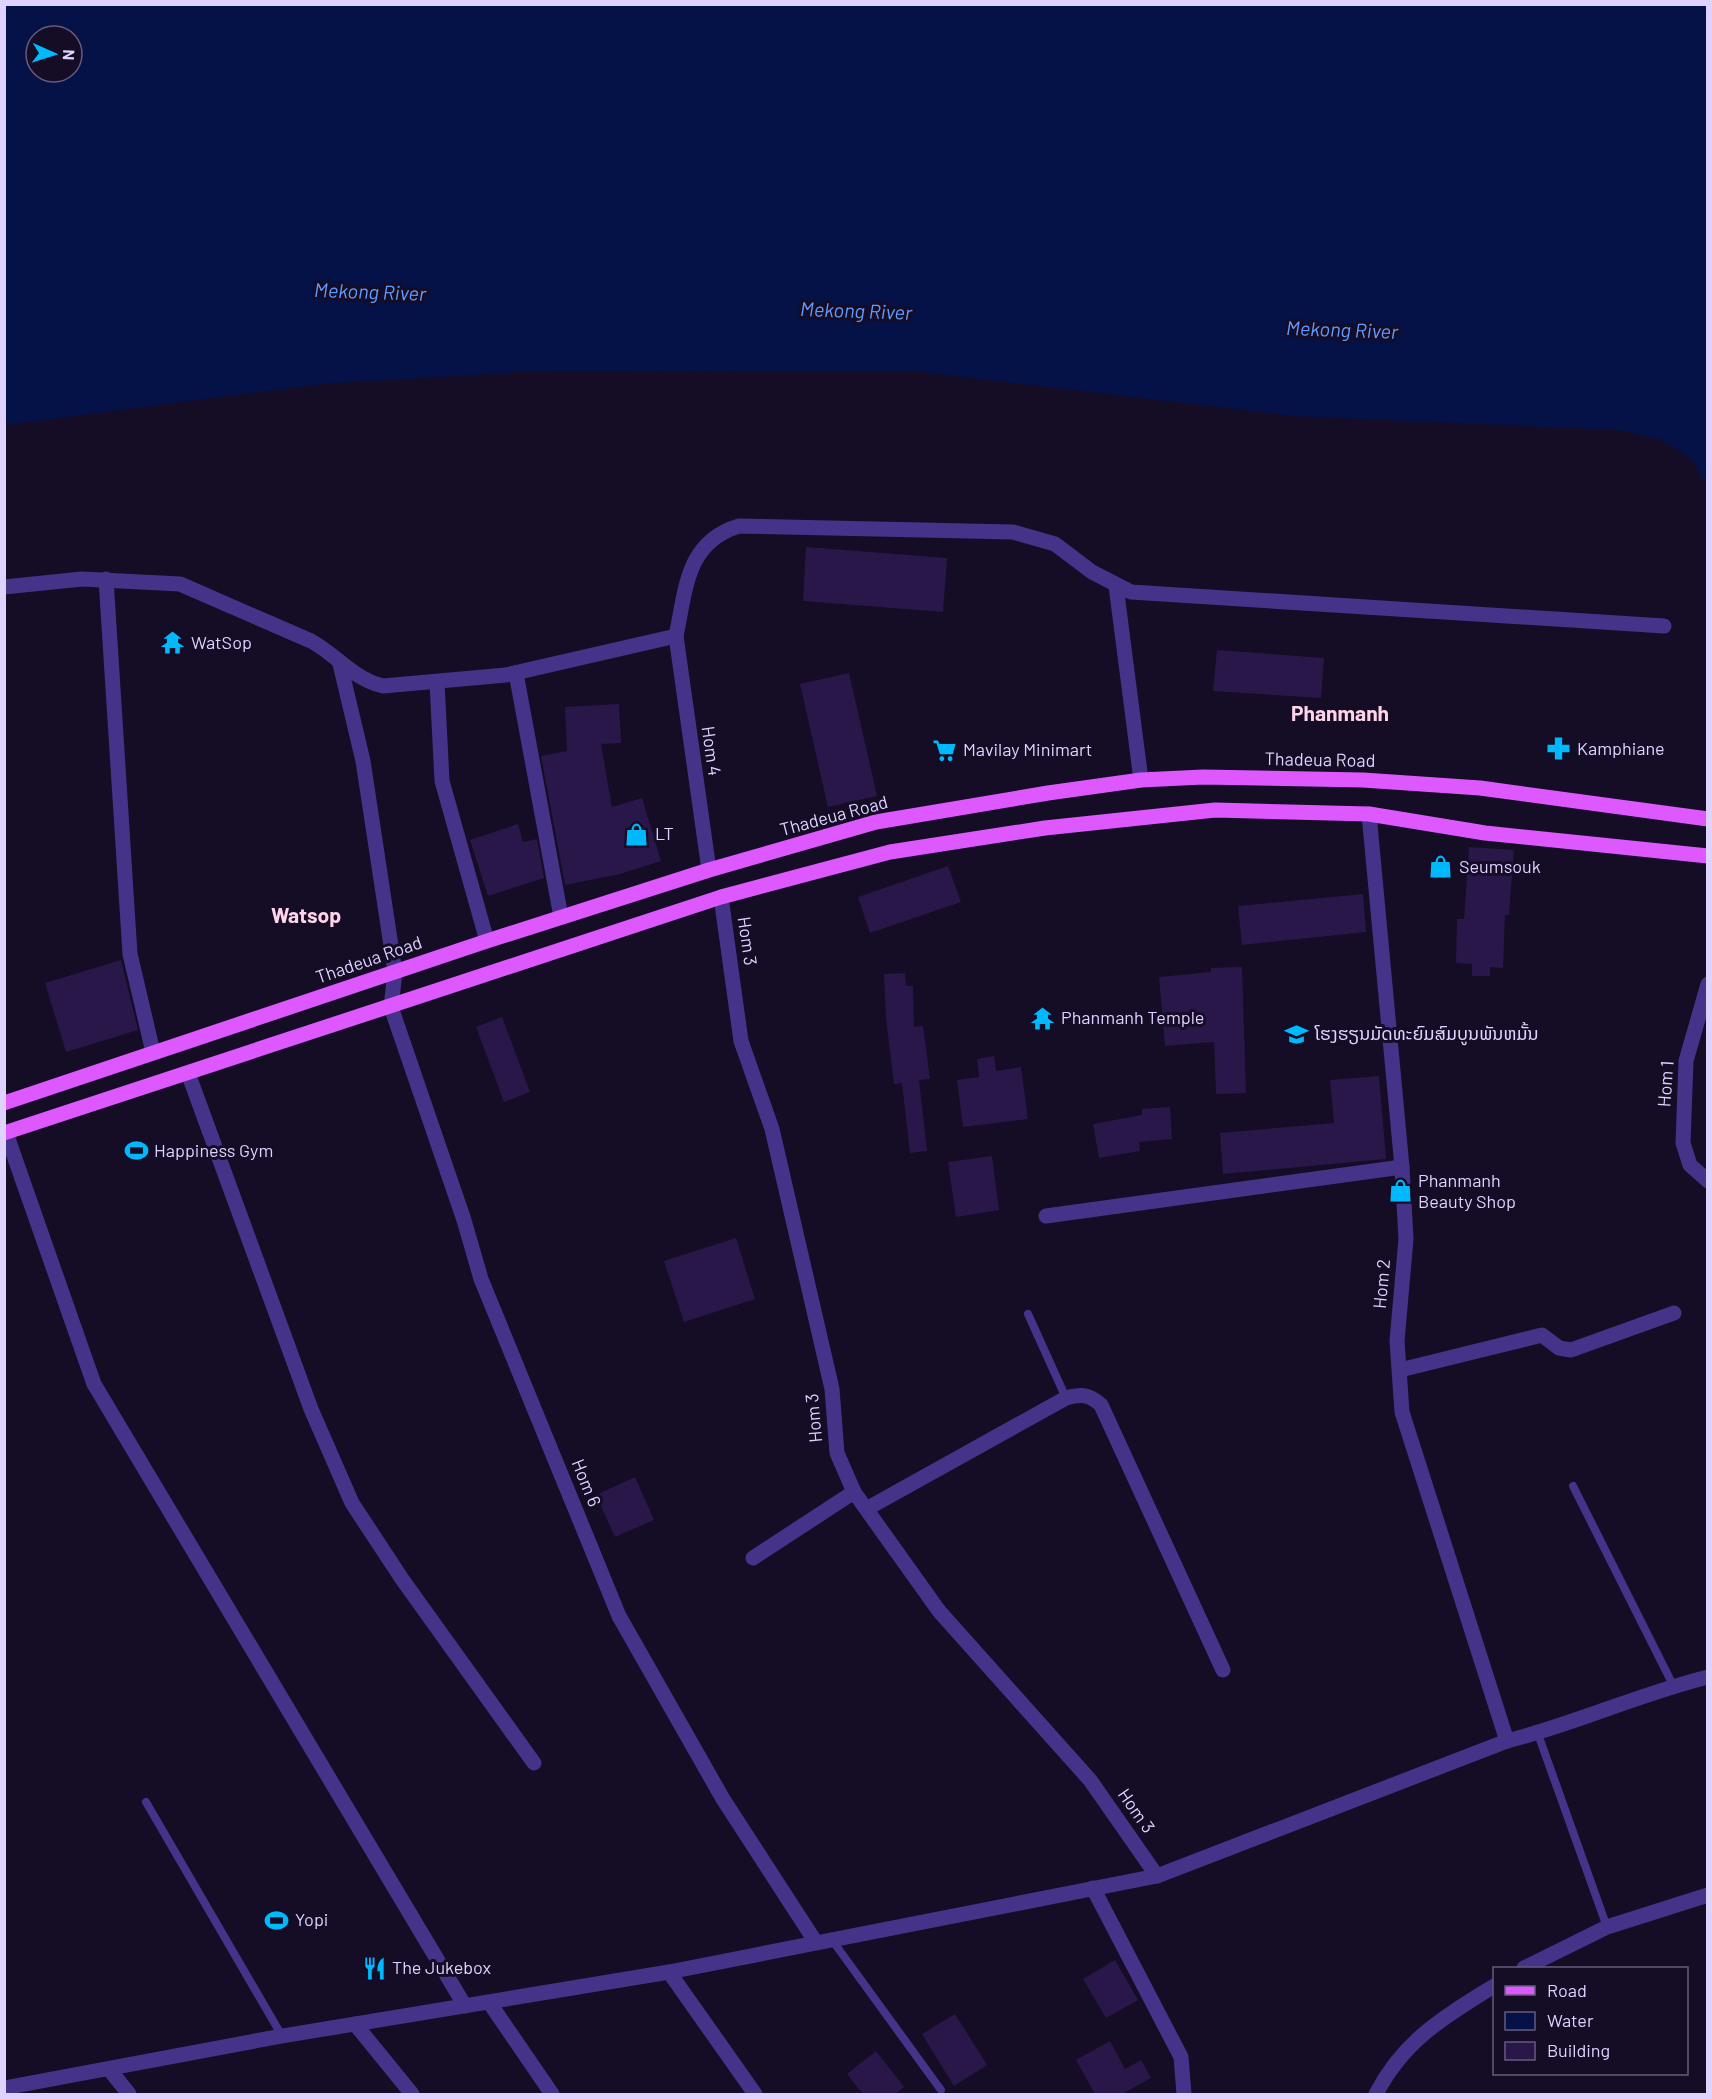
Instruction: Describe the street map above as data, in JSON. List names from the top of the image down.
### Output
{
  "streets": {
    "main road": ["Thadeua Road"],
    "street": [
      "Hom 4",
      "Hom 3",
      "Hom 1",
      "Hom 2",
      "Hom 6"
    ]
  },
  "crossings": [
    ["Hom 4", "Thadeua Road"]
  ],
  "districts": ["Phanmanh", "Watsop"],
  "water": ["Mekong River"],
  "places": {
    "temple": ["WatSop", "Phanmanh Temple"],
    "pharmacy": ["Kamphiane"],
    "supermarket": ["Mavilay Minimart"],
    "shop": ["LT", "Seumsouk", "Phanmanh Beauty Shop"],
    "school or university": ["ໂຮງຮຽນມັດທະຍົມສົມບູນພັນຫມັ້ນ"],
    "sports": ["Happiness Gym", "Yopi"],
    "restaurant": ["The Jukebox"]
  },
  "legend": ["Road", "Water", "Building"],
  "north": "right"
}
